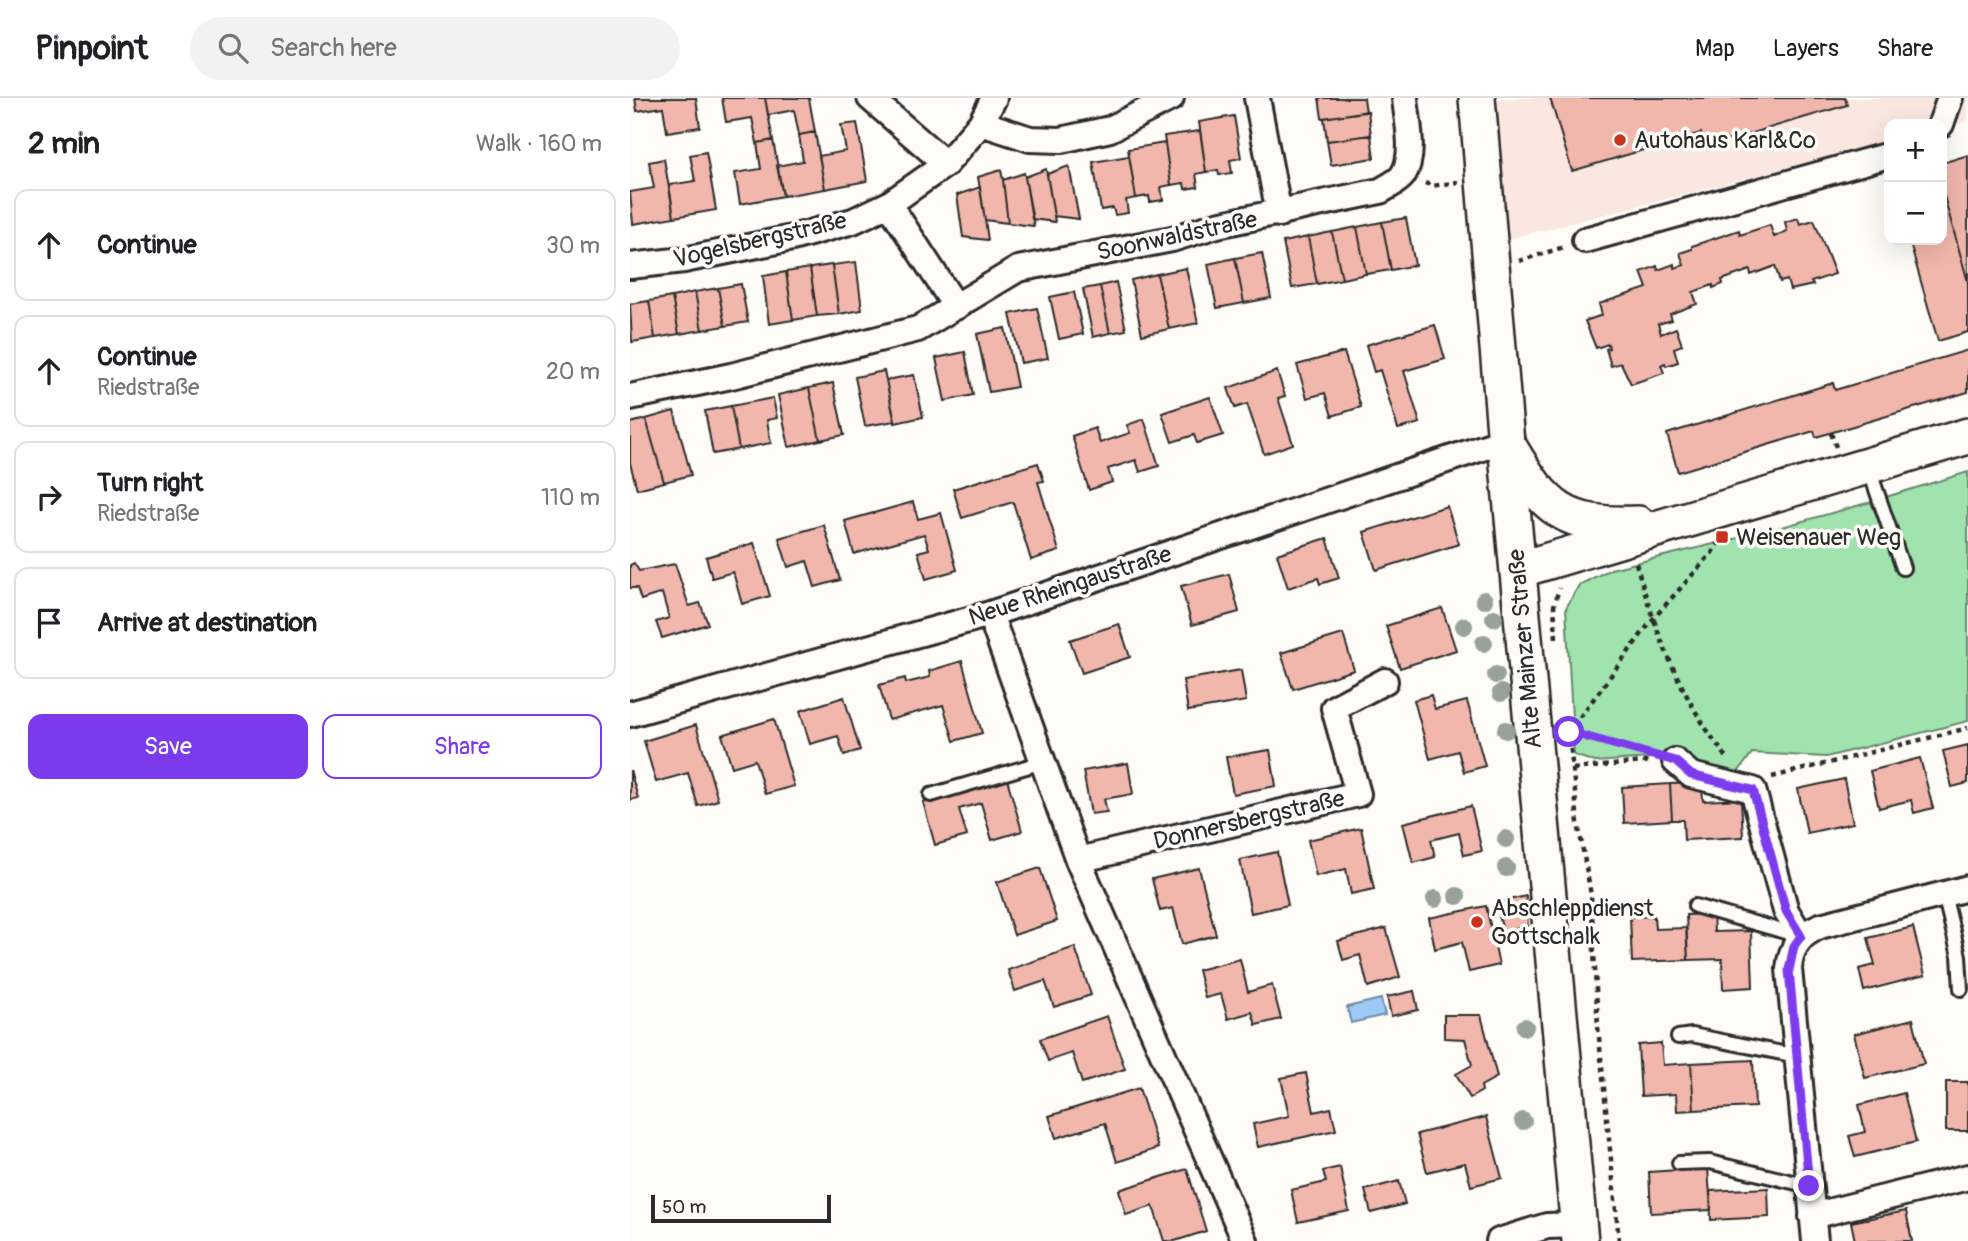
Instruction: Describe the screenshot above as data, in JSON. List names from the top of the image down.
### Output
{
  "streets": {
    "street": [
      "Soonwaldstraße",
      "Vogelsbergstraße",
      "Neue Rheingaustraße",
      "Alte Mainzer Straße",
      "Donnersbergstraße"
    ]
  },
  "crossings": [
    ["Neue Rheingaustraße", "Alte Mainzer Straße"]
  ],
  "places": {
    "other": ["Autohaus Karl&Co", "Abschleppdienst Gottschalk"],
    "transit": ["Weisenauer Weg"]
  },
  "scale_bar": "50 m",
  "page": {
    "header": "Pinpoint",
    "search": "Search here",
    "nav": ["Map", "Layers", "Share"],
    "heading": ["2 min", "Walk · 160 m"],
    "map_buttons": ["+", "−"],
    "list": [
      ["Continue", "30 m"],
      ["Continue", "Riedstraße", "20 m"],
      ["Turn right", "Riedstraße", "110 m"],
      "Arrive at destination"
    ],
    "buttons": ["Save", "Share"],
    "scale": "50 m"
  }
}
